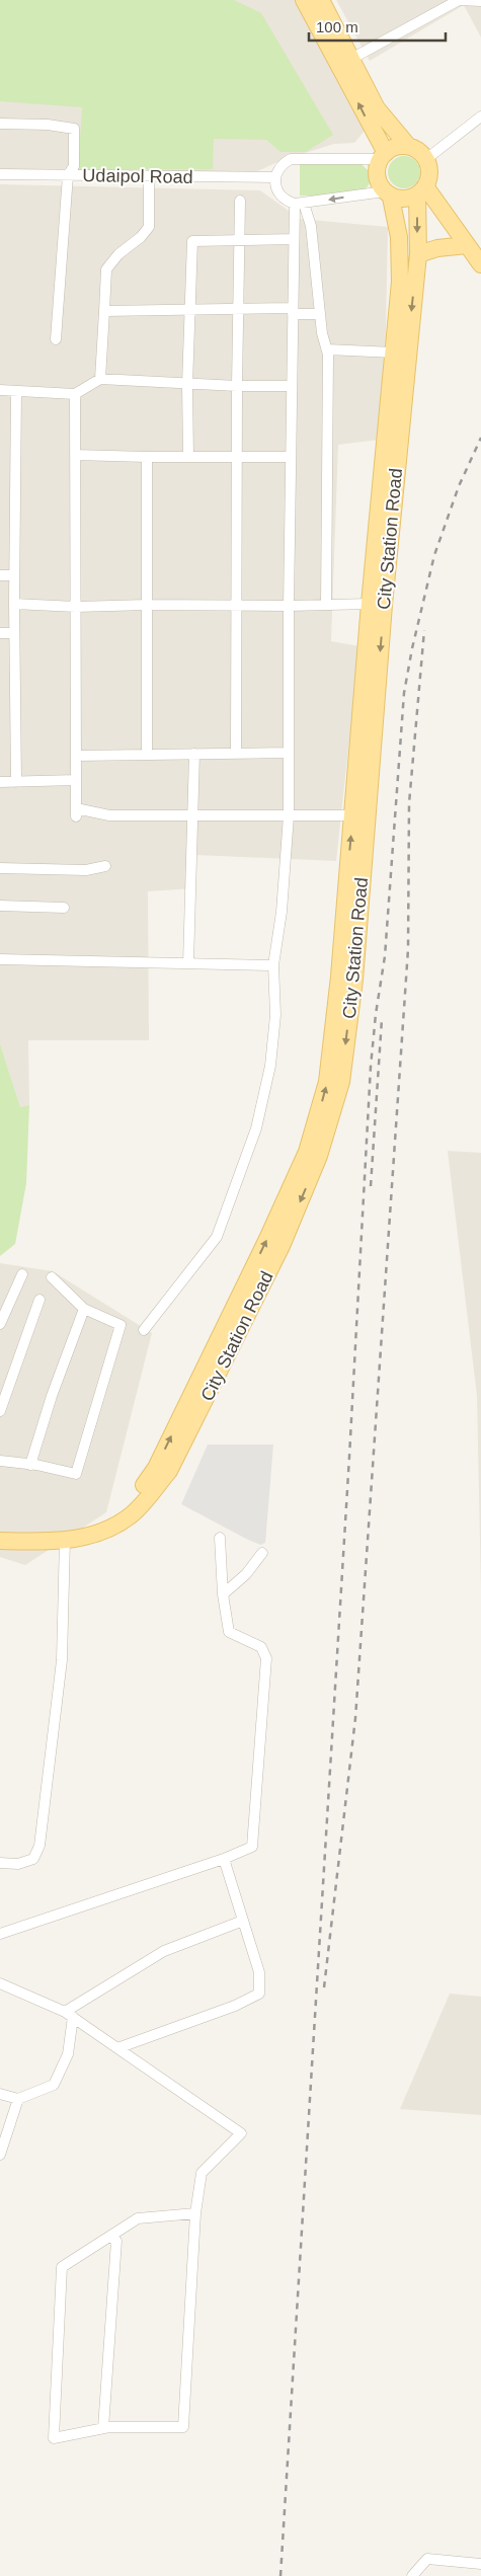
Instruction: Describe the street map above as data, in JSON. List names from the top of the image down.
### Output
{
  "streets": {
    "main road": ["City Station Road"],
    "street": ["Udaipol Road"]
  },
  "scale_bar": "100 m"
}
